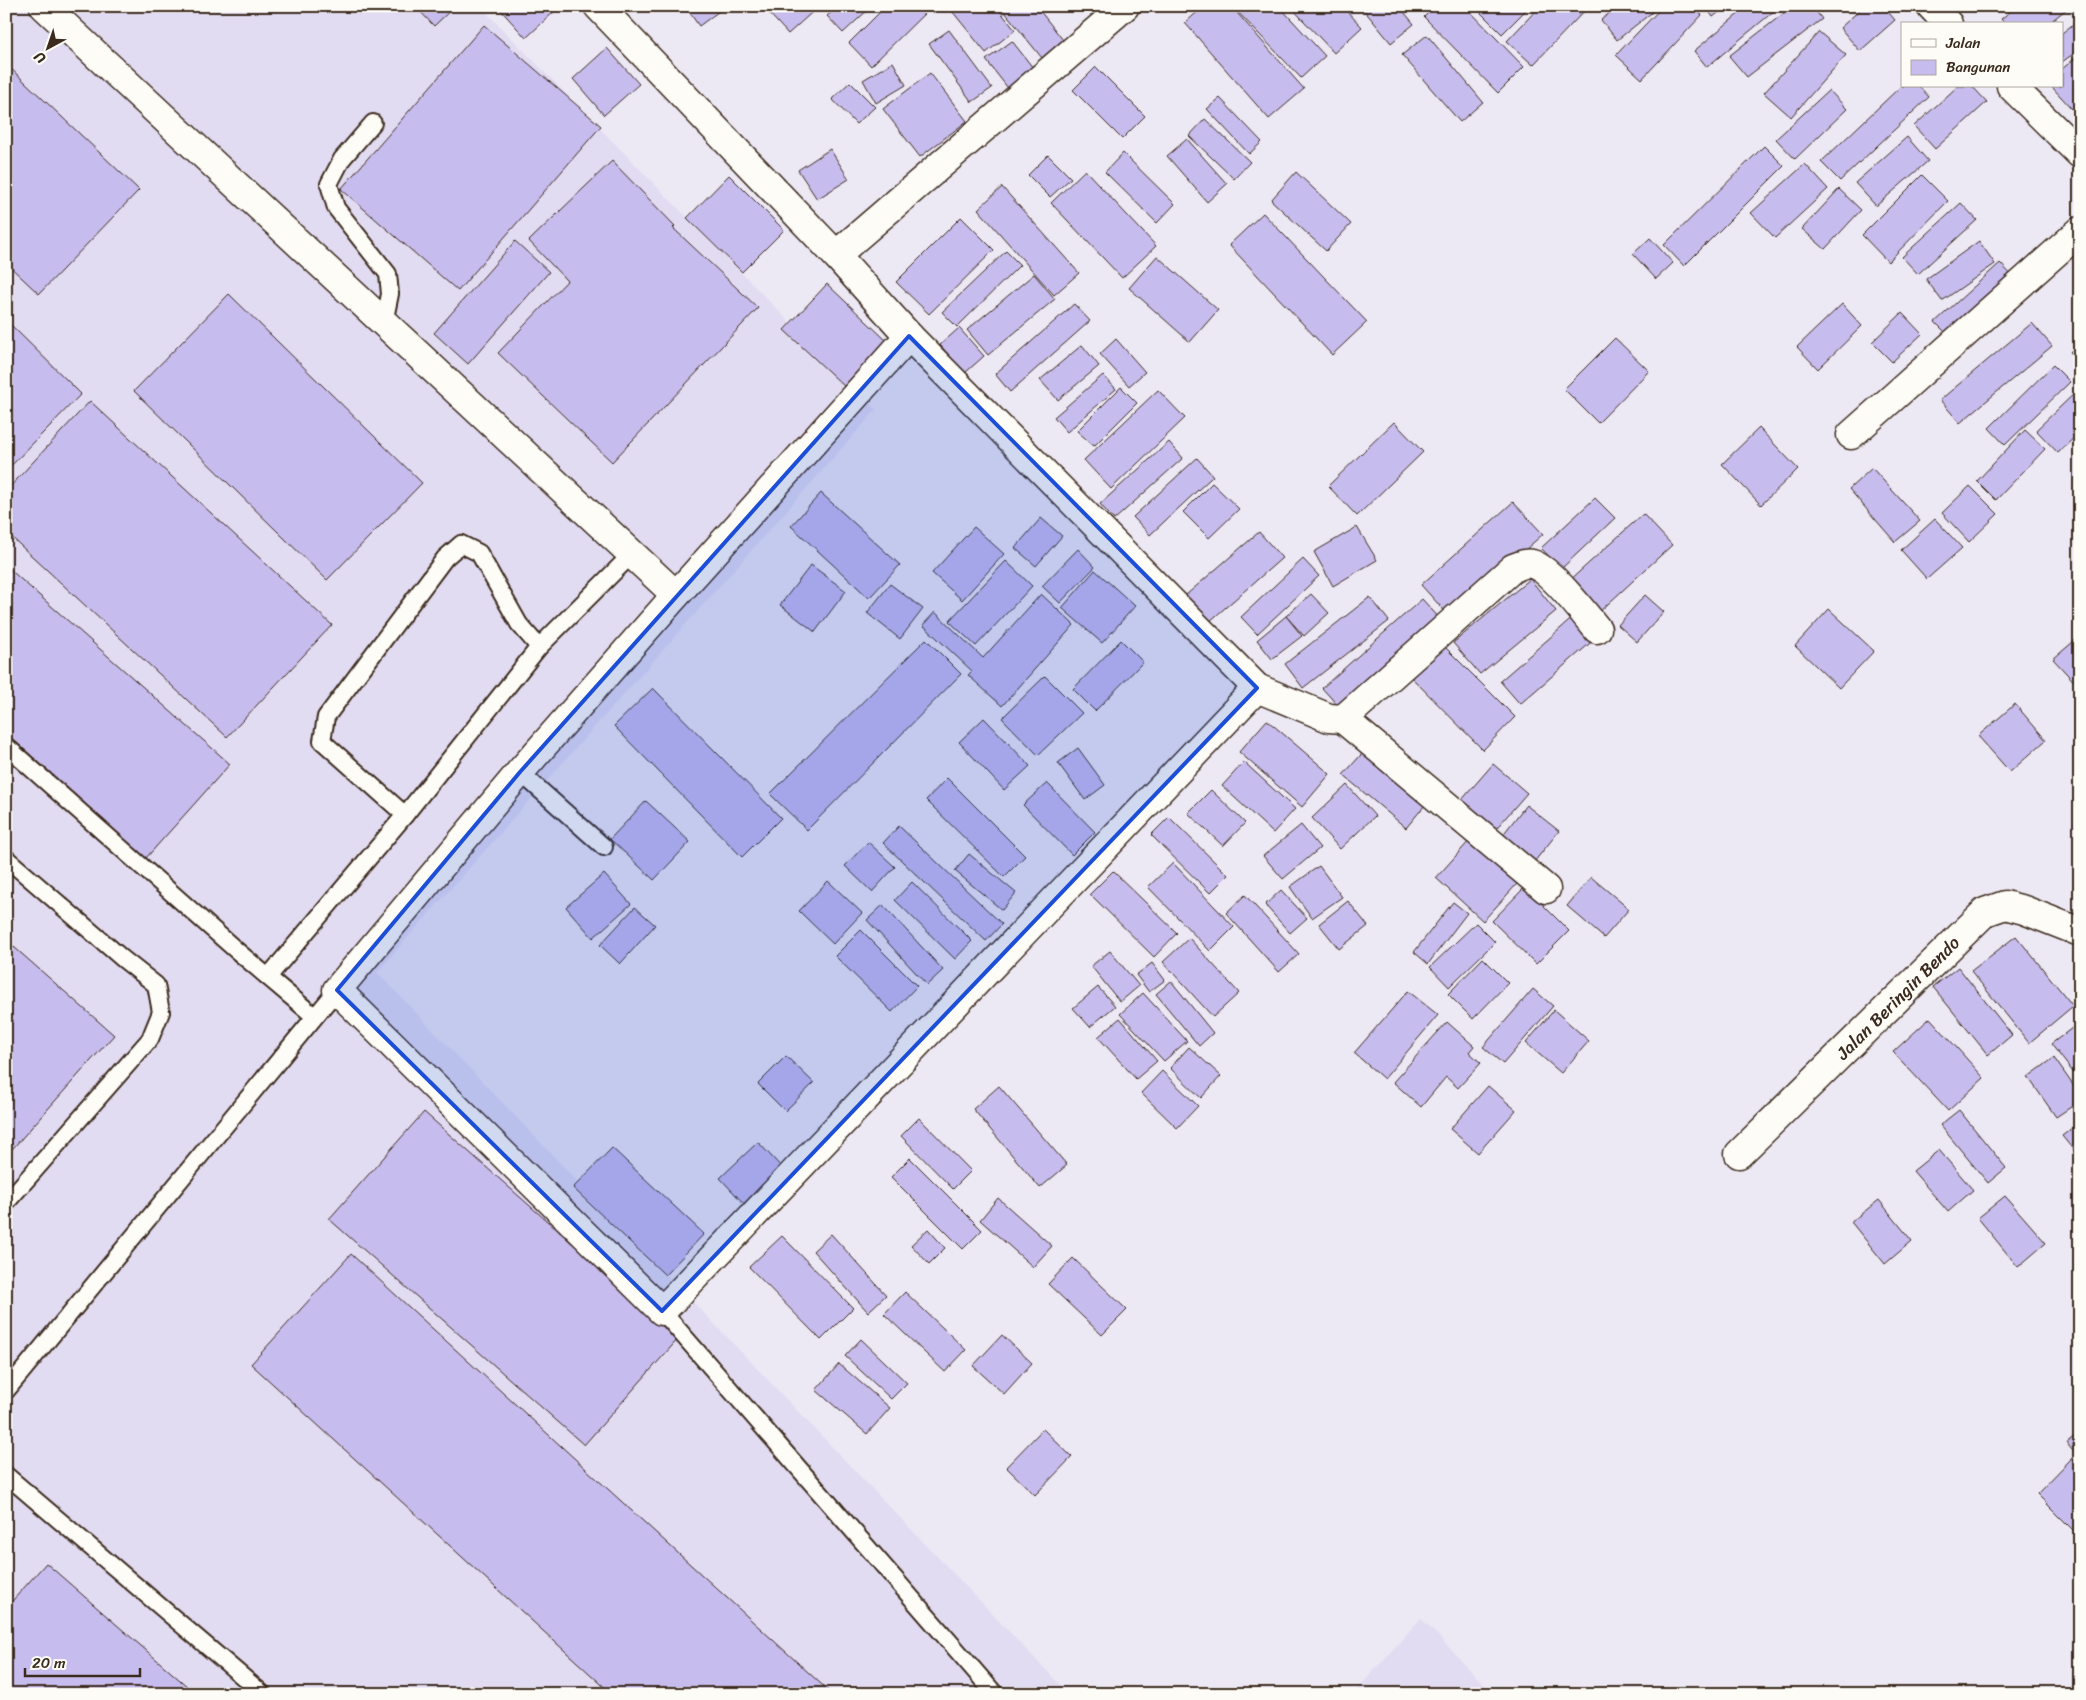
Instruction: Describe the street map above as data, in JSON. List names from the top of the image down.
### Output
{
  "streets": {
    "street": ["Jalan Beringin Bendo"]
  },
  "legend": ["Jalan", "Bangunan"],
  "scale_bar": "20 m",
  "north": "bottom left"
}
